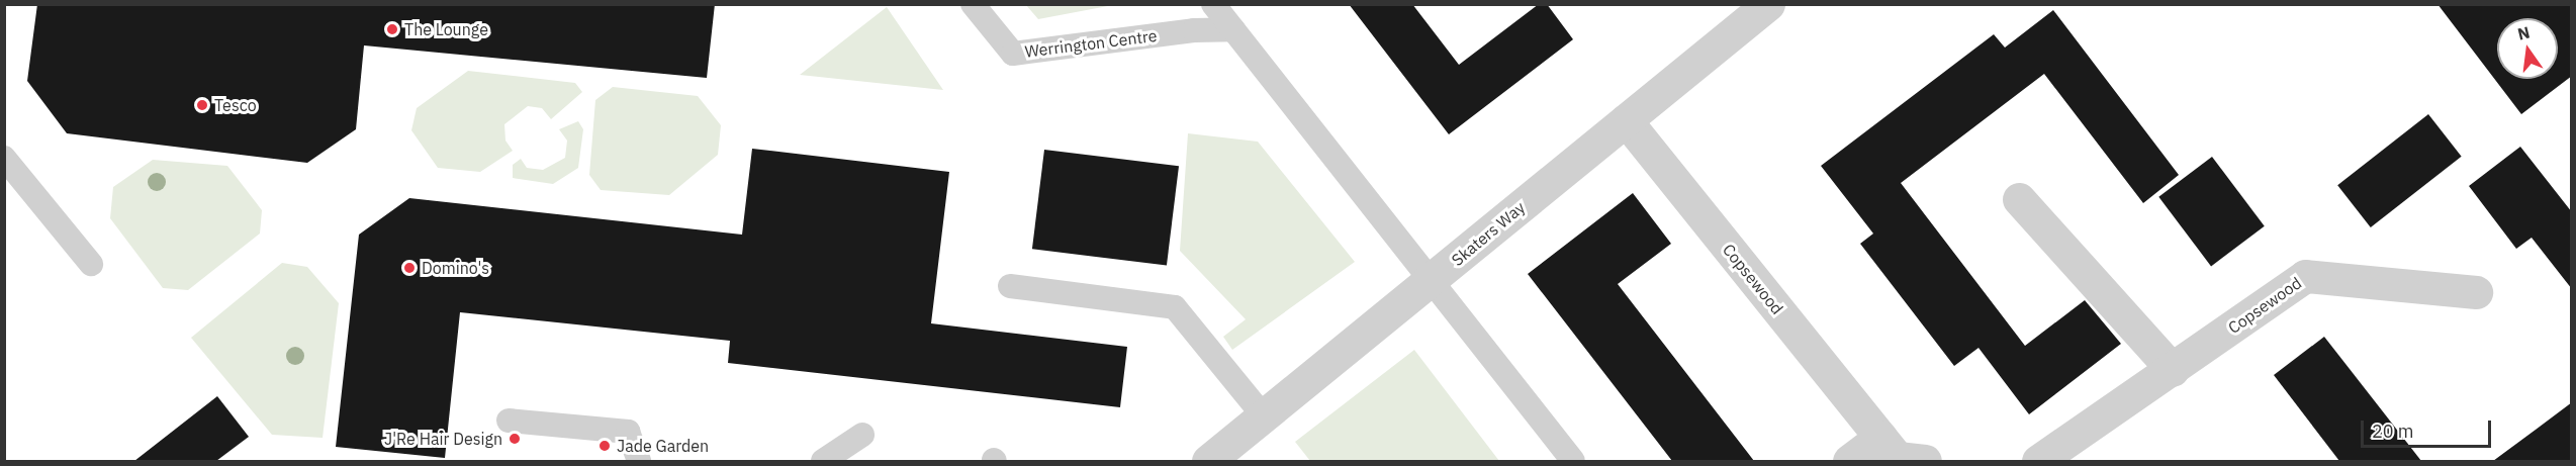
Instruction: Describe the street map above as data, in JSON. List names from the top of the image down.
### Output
{
  "streets": {
    "street": ["Skaters Way", "Copsewood"],
    "lane": ["Werrington Centre"]
  },
  "crossings": [
    ["Skaters Way", "Copsewood"]
  ],
  "places": [
    "The Lounge",
    "Tesco",
    "Domino's",
    "J'Re Hair Design",
    "Jade Garden"
  ],
  "scale_bar": "20 m",
  "north": "top"
}
